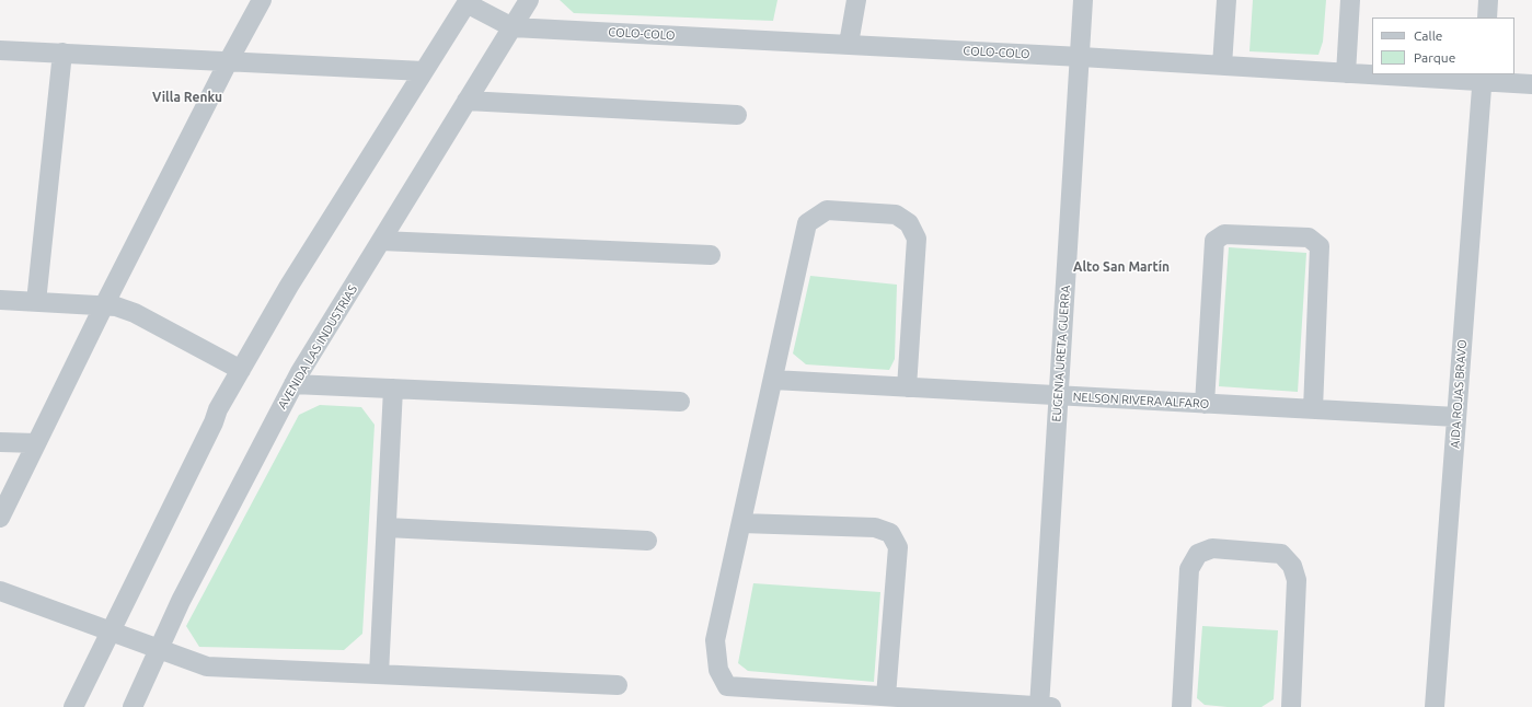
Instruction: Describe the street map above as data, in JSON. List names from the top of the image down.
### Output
{
  "streets": {
    "street": [
      "COLO-COLO",
      "AVENIDA LAS INDUSTRIAS",
      "EUGENIA URETA GUERRA",
      "AIDA ROJAS BRAVO",
      "NELSON RIVERA ALFARO"
    ]
  },
  "crossings": [
    ["COLO-COLO", "AVENIDA LAS INDUSTRIAS"],
    ["COLO-COLO", "EUGENIA URETA GUERRA"],
    ["COLO-COLO", "AIDA ROJAS BRAVO"],
    ["EUGENIA URETA GUERRA", "NELSON RIVERA ALFARO"],
    ["AIDA ROJAS BRAVO", "NELSON RIVERA ALFARO"]
  ],
  "districts": ["Villa Renku", "Alto San Martín"],
  "legend": ["Calle", "Parque"]
}
